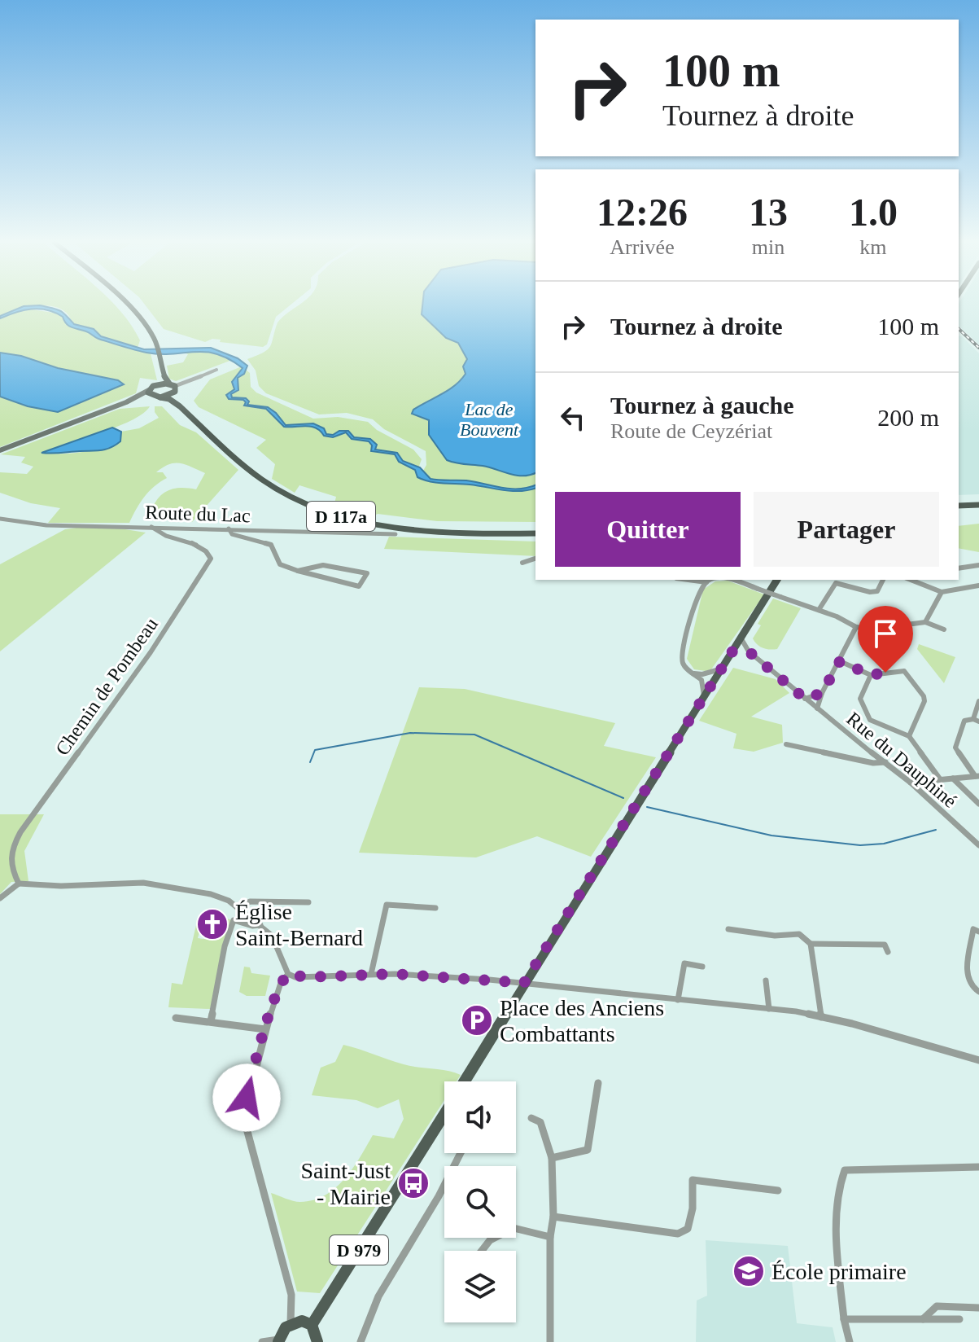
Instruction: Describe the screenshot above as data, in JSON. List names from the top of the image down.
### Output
{
  "streets": {
    "main road": ["D 117a", "D 979"],
    "street": ["Route du Lac", "Chemin de Pombeau", "Rue du Dauphiné"]
  },
  "crossings": [
    ["Route du Lac", "Chemin de Pombeau"],
    ["Rue du Dauphiné", "D 979"]
  ],
  "water": ["Lac de Bouvent"],
  "places": {
    "church": ["Église Saint-Bernard"],
    "parking": ["Place des Anciens Combattants"],
    "bus stop": ["Saint-Just - Mairie"],
    "school or university": ["École primaire"]
  },
  "page": {
    "turn": ["100 m", "Tournez à droite"],
    "eta": [
      "12:26",
      "Arrivée",
      "13",
      "min",
      "1.0",
      "km"
    ],
    "list": [
      {
        "name": "Tournez à droite",
        "value": "100 m"
      },
      {
        "name": "Tournez à gauche",
        "note": "Route de Ceyzériat",
        "value": "200 m"
      }
    ],
    "buttons": ["Quitter", "Partager"]
  }
}
